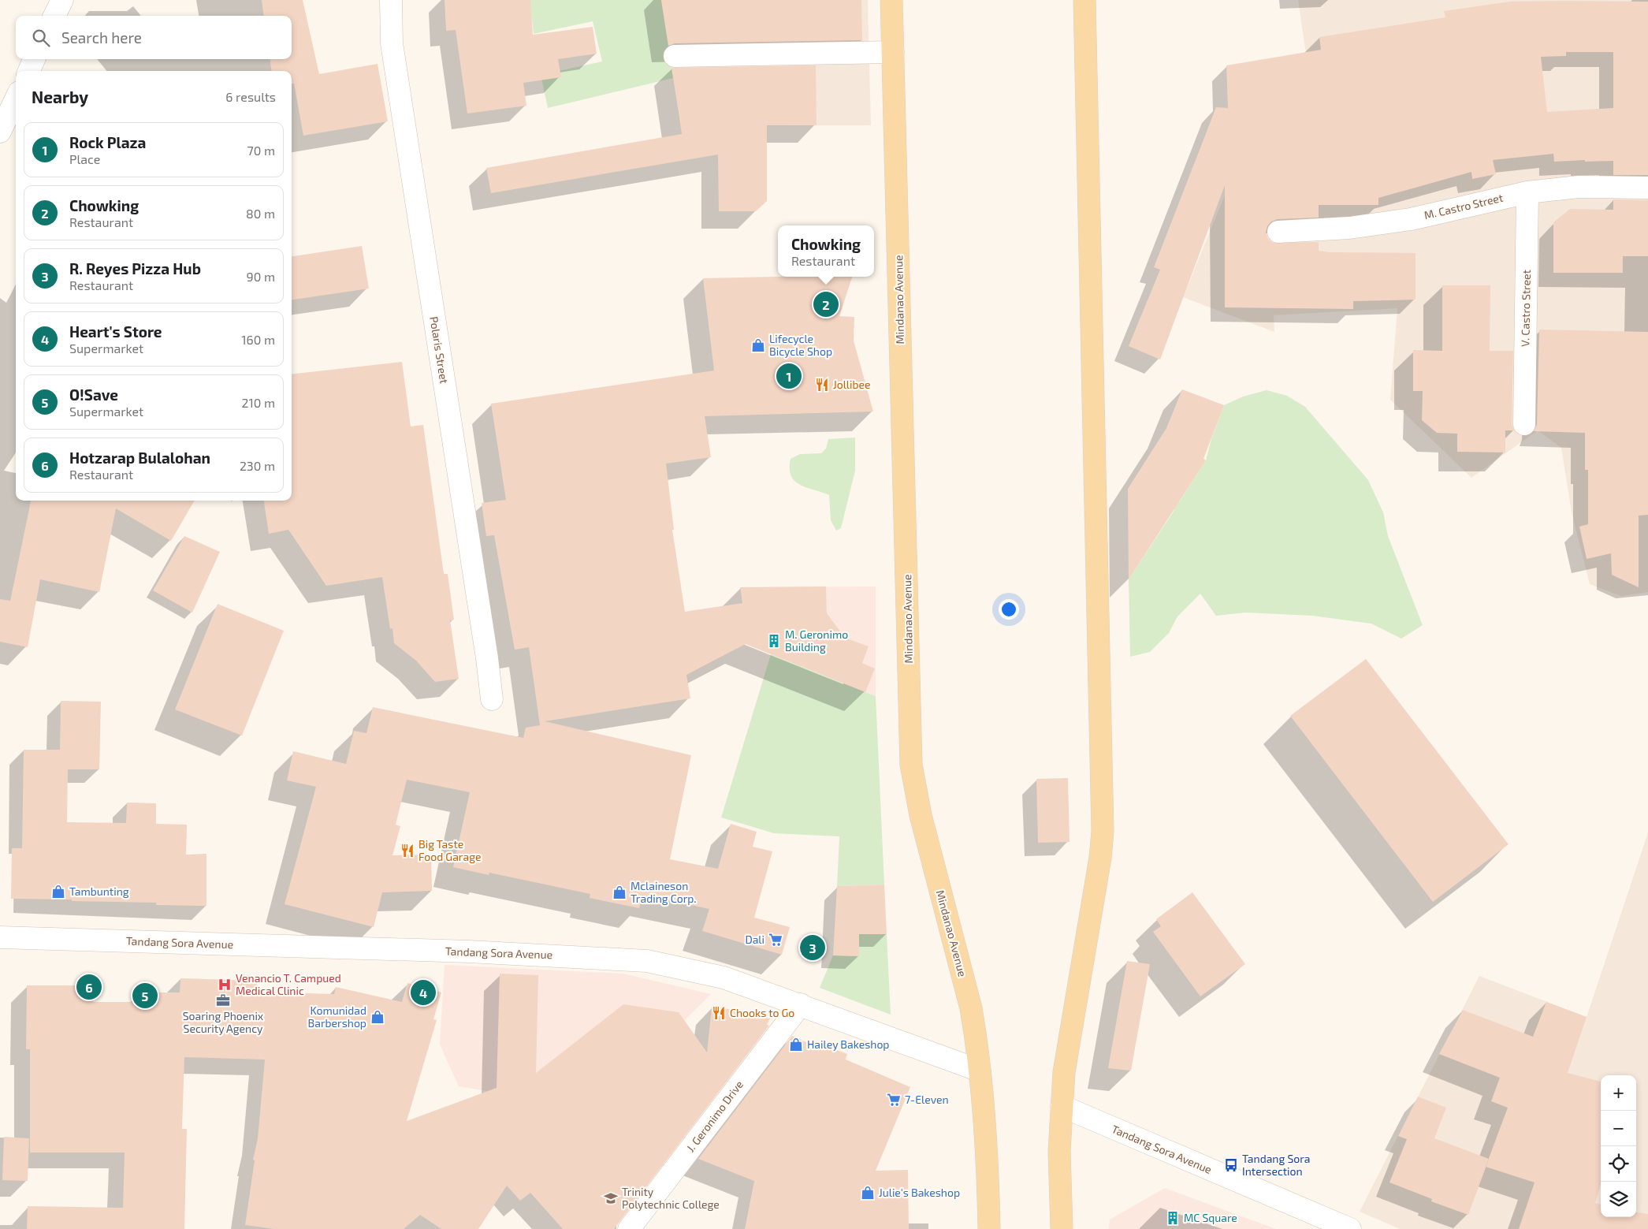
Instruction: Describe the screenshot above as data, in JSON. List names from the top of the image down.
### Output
{
  "streets": {
    "main road": ["Mindanao Avenue"],
    "street": [
      "M. Castro Street",
      "V. Castro Street",
      "Polaris Street",
      "Tandang Sora Avenue",
      "J. Geronimo Drive"
    ]
  },
  "crossings": [
    ["M. Castro Street", "V. Castro Street"],
    ["Mindanao Avenue", "Tandang Sora Avenue"],
    ["Tandang Sora Avenue", "J. Geronimo Drive"]
  ],
  "places": {
    "shop": [
      "Lifecycle Bicycle Shop",
      "Tambunting",
      "Mclaineson Trading Corp.",
      "Komunidad Barbershop",
      "Hailey Bakeshop",
      "Julie's Bakeshop"
    ],
    "restaurant": ["Jollibee", "Big Taste Food Garage", "Chooks to Go"],
    "building": ["M. Geronimo Building", "MC Square"],
    "supermarket": ["Dali", "7-Eleven"],
    "hospital": ["Venancio T. Campued Medical Clinic"],
    "office": ["Soaring Phoenix Security Agency"],
    "bus stop": ["Tandang Sora Intersection"],
    "school or university": ["Trinity Polytechnic College"]
  },
  "page": {
    "search": "Search here",
    "heading": ["Nearby", "6 results"],
    "list": [
      {
        "mark": "1",
        "name": "Rock Plaza",
        "note": "Place",
        "value": "70 m"
      },
      {
        "mark": "2",
        "name": "Chowking",
        "note": "Restaurant",
        "value": "80 m"
      },
      {
        "mark": "3",
        "name": "R. Reyes Pizza Hub",
        "note": "Restaurant",
        "value": "90 m"
      },
      {
        "mark": "4",
        "name": "Heart's Store",
        "note": "Supermarket",
        "value": "160 m"
      },
      {
        "mark": "5",
        "name": "O!Save",
        "note": "Supermarket",
        "value": "210 m"
      },
      {
        "mark": "6",
        "name": "Hotzarap Bulalohan",
        "note": "Restaurant",
        "value": "230 m"
      }
    ],
    "popup": ["Chowking", "Restaurant"],
    "pins": [
      "2",
      "1",
      "3",
      "6",
      "4",
      "5"
    ],
    "map_buttons": ["+", "−"]
  }
}
